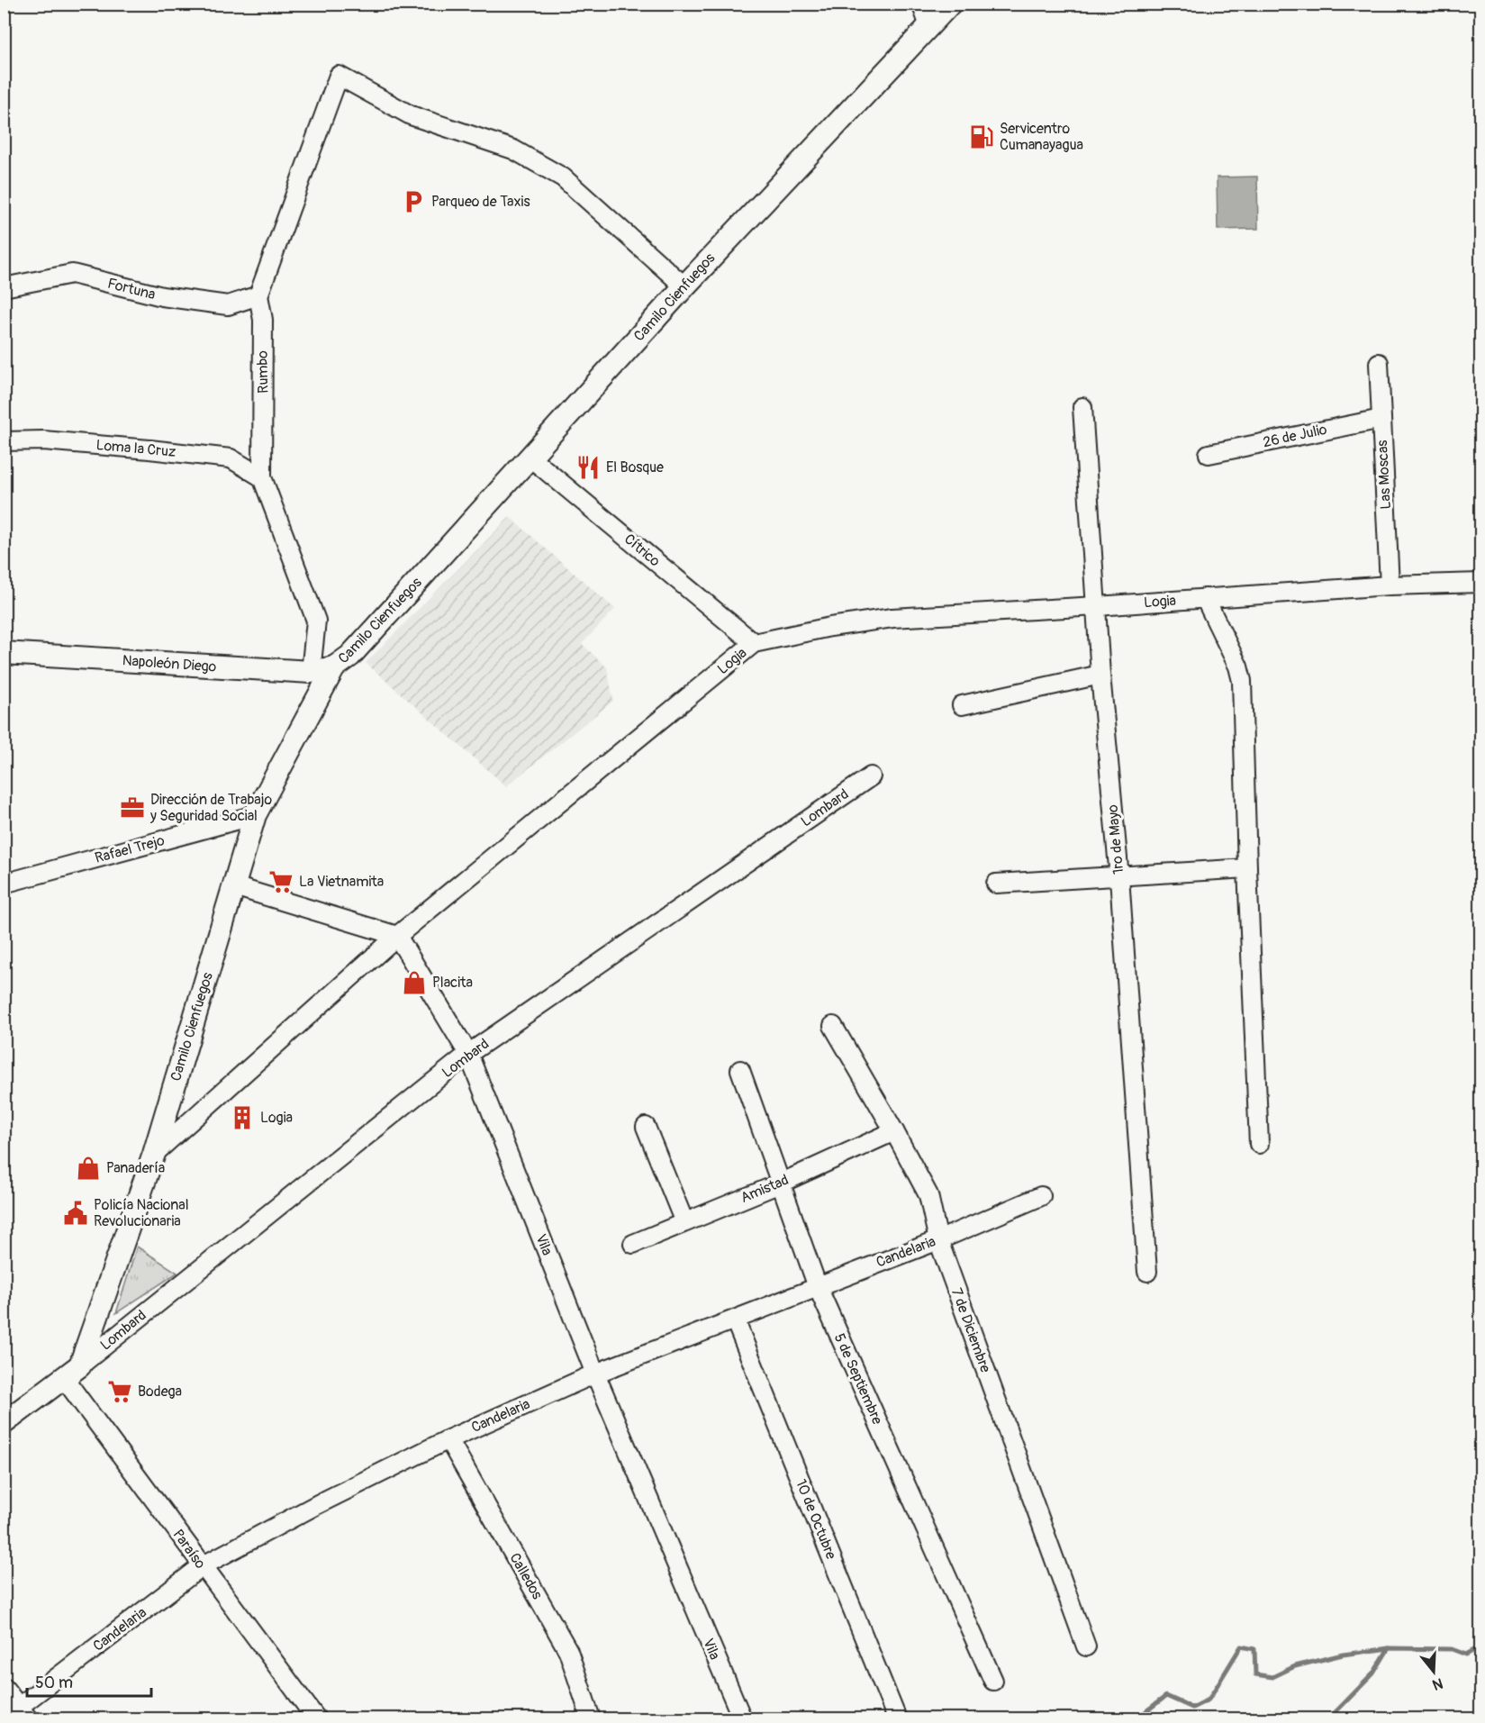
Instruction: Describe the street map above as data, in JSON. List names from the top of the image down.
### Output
{
  "streets": {
    "main road": ["Camilo Cienfuegos", "Napoleón Diego"],
    "street": [
      "Fortuna",
      "Rumbo",
      "26 de Julio",
      "Loma la Cruz",
      "Las Moscas",
      "Cítrico",
      "Logia",
      "Lombard",
      "1ro de Mayo",
      "Rafael Trejo",
      "Amistad",
      "Vila",
      "Candelaria",
      "7 de Diciembre",
      "5 de Septiembre",
      "10 de Octubre",
      "Paraíso",
      "Calledos"
    ]
  },
  "crossings": [
    ["Fortuna", "Rumbo"],
    ["Camilo Cienfuegos", "Rumbo"],
    ["Camilo Cienfuegos", "Cítrico"],
    ["Camilo Cienfuegos", "Logia"],
    ["Camilo Cienfuegos", "Napoleón Diego"],
    ["Camilo Cienfuegos", "Lombard"],
    ["Camilo Cienfuegos", "Rafael Trejo"],
    ["Camilo Cienfuegos", "Paraíso"],
    ["Rumbo", "Loma la Cruz"],
    ["Rumbo", "Napoleón Diego"],
    ["26 de Julio", "Las Moscas"],
    ["Las Moscas", "Logia"],
    ["Cítrico", "Logia"],
    ["Logia", "1ro de Mayo"],
    ["Logia", "Vila"],
    ["Lombard", "Vila"],
    ["Lombard", "Paraíso"],
    ["Amistad", "7 de Diciembre"],
    ["Amistad", "5 de Septiembre"],
    ["Vila", "Candelaria"],
    ["Candelaria", "7 de Diciembre"],
    ["Candelaria", "5 de Septiembre"],
    ["Candelaria", "10 de Octubre"],
    ["Candelaria", "Paraíso"],
    ["Candelaria", "Calledos"]
  ],
  "places": {
    "fuel station": ["Servicentro Cumanayagua"],
    "parking": ["Parqueo de Taxis"],
    "restaurant": ["El Bosque"],
    "office": ["Dirección de Trabajo y Seguridad Social"],
    "supermarket": ["La Vietnamita", "Bodega"],
    "shop": ["Placita", "Panadería"],
    "building": ["Logia"],
    "public building": ["Policía Nacional Revolucionaria"]
  },
  "scale_bar": "50 m",
  "north": "bottom"
}
